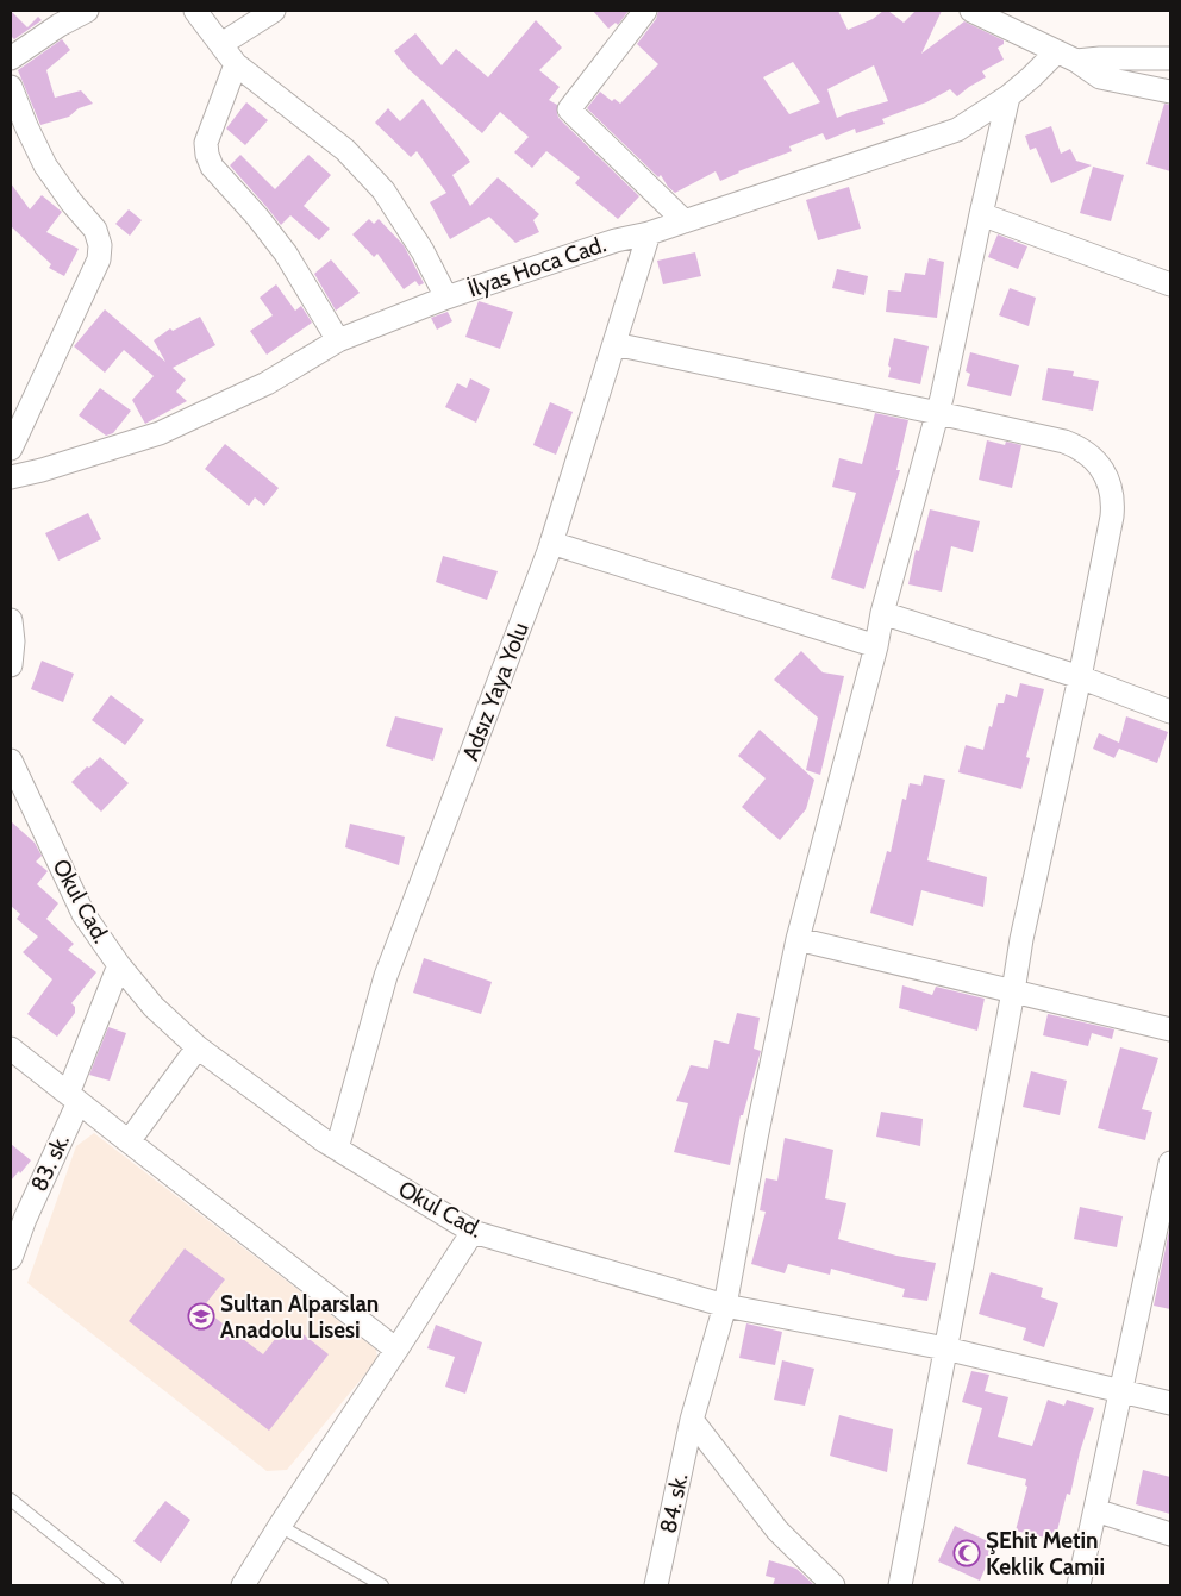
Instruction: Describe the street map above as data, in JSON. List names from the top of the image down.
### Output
{
  "streets": {
    "street": [
      "İlyas Hoca Cad.",
      "Adsız Yaya Yolu",
      "Okul Cad.",
      "83. sk.",
      "84. sk."
    ]
  },
  "crossings": [
    ["İlyas Hoca Cad.", "Adsız Yaya Yolu"],
    ["Adsız Yaya Yolu", "Okul Cad."],
    ["Okul Cad.", "83. sk."]
  ],
  "places": {
    "school or university": ["Sultan Alparslan Anadolu Lisesi"],
    "mosque": ["ŞEhit Metin Keklik Camii"]
  }
}
